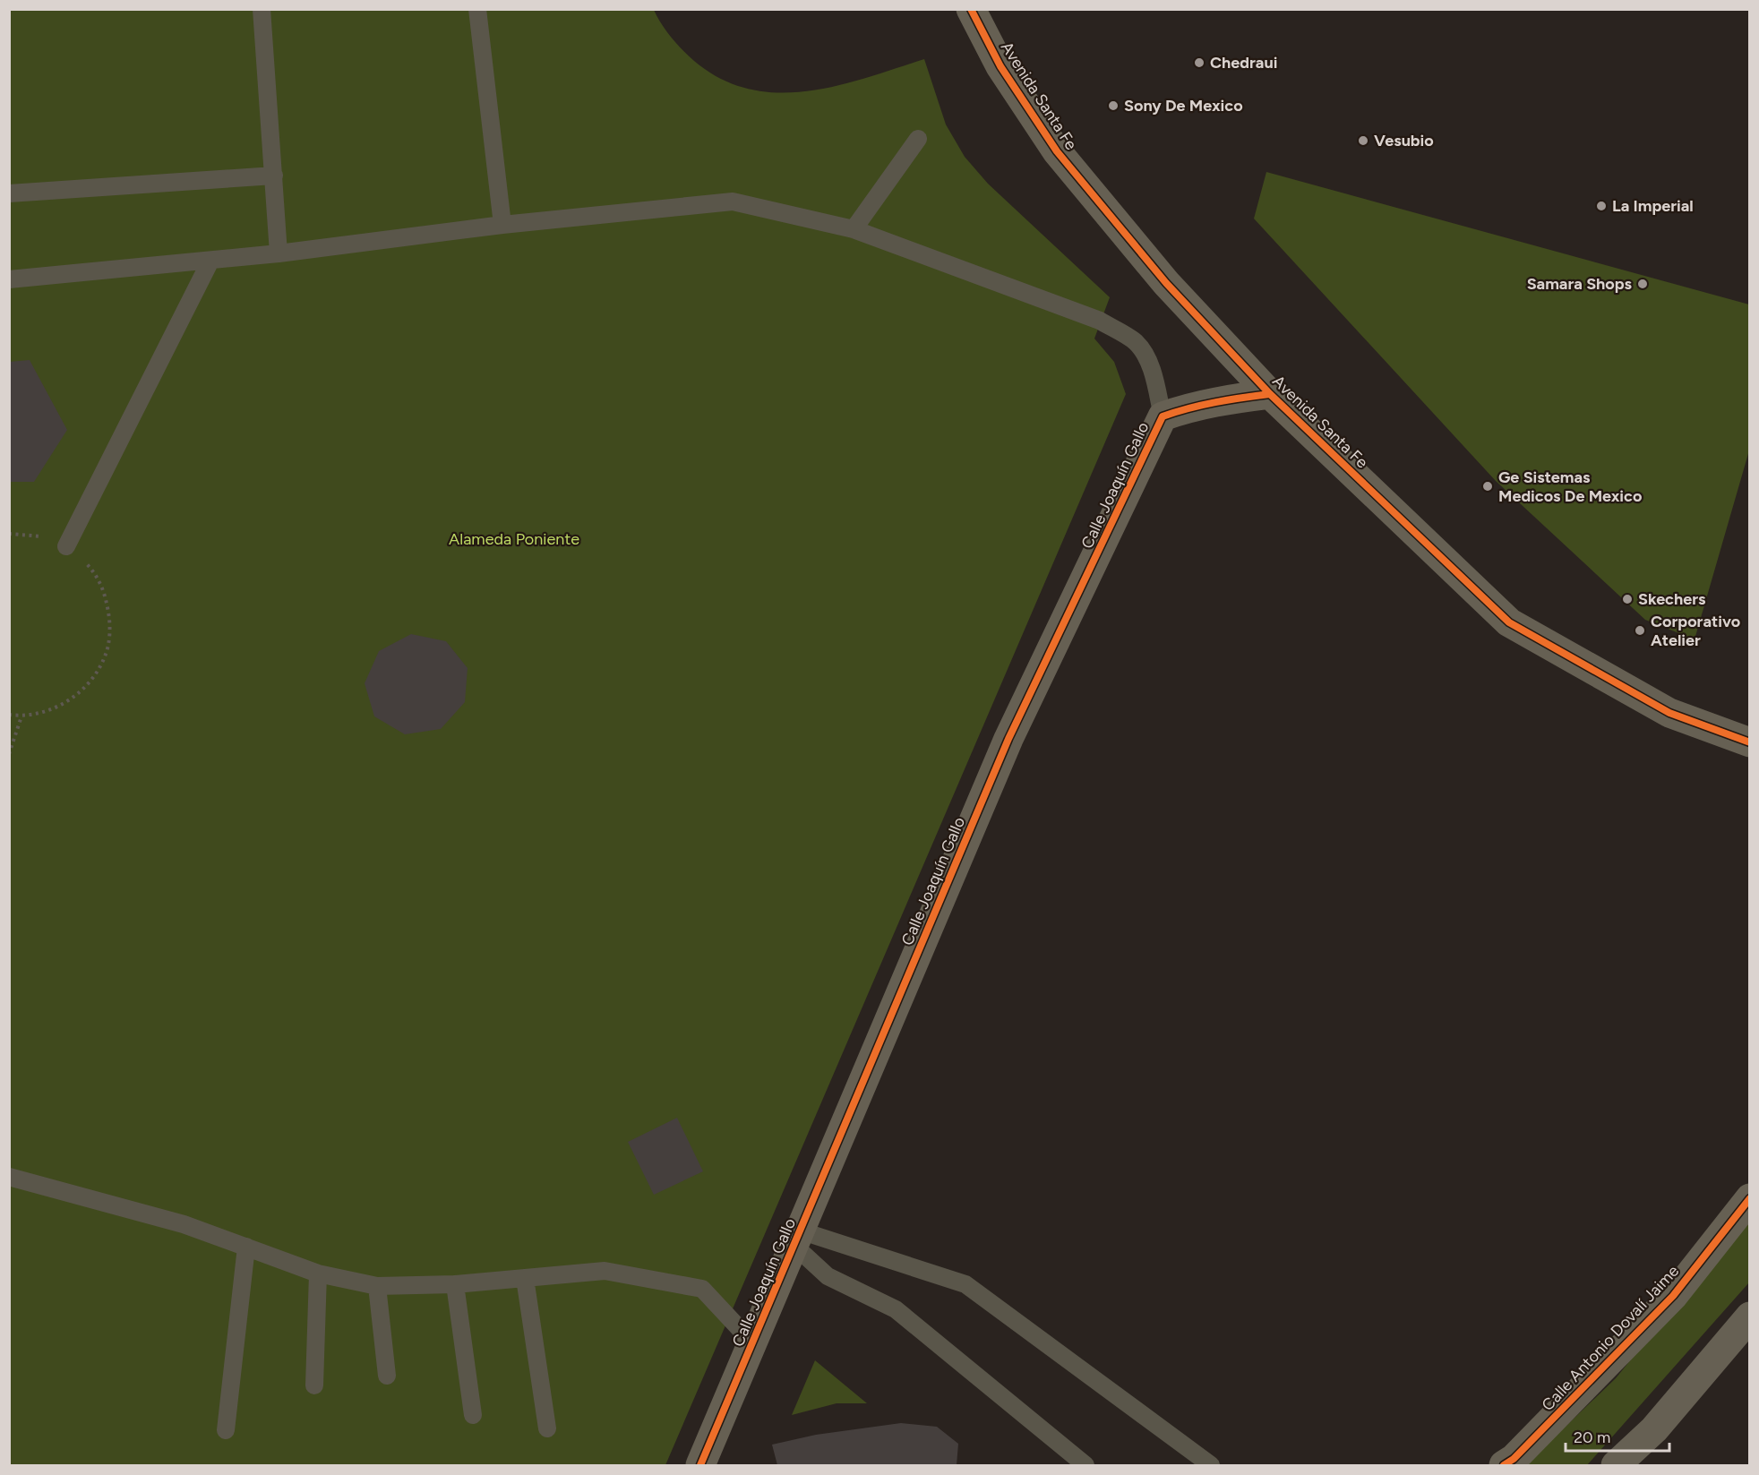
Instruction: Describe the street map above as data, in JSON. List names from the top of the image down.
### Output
{
  "streets": {
    "street": ["Avenida Santa Fe", "Calle Joaquín Gallo", "Calle Antonio Dovalí Jaime"]
  },
  "crossings": [
    ["Avenida Santa Fe", "Calle Joaquín Gallo"]
  ],
  "parks": ["Alameda Poniente"],
  "places": [
    "Chedraui",
    "Sony De Mexico",
    "Vesubio",
    "La Imperial",
    "Samara Shops",
    "Ge Sistemas Medicos De Mexico",
    "Skechers",
    "Corporativo Atelier"
  ],
  "scale_bar": "20 m"
}
